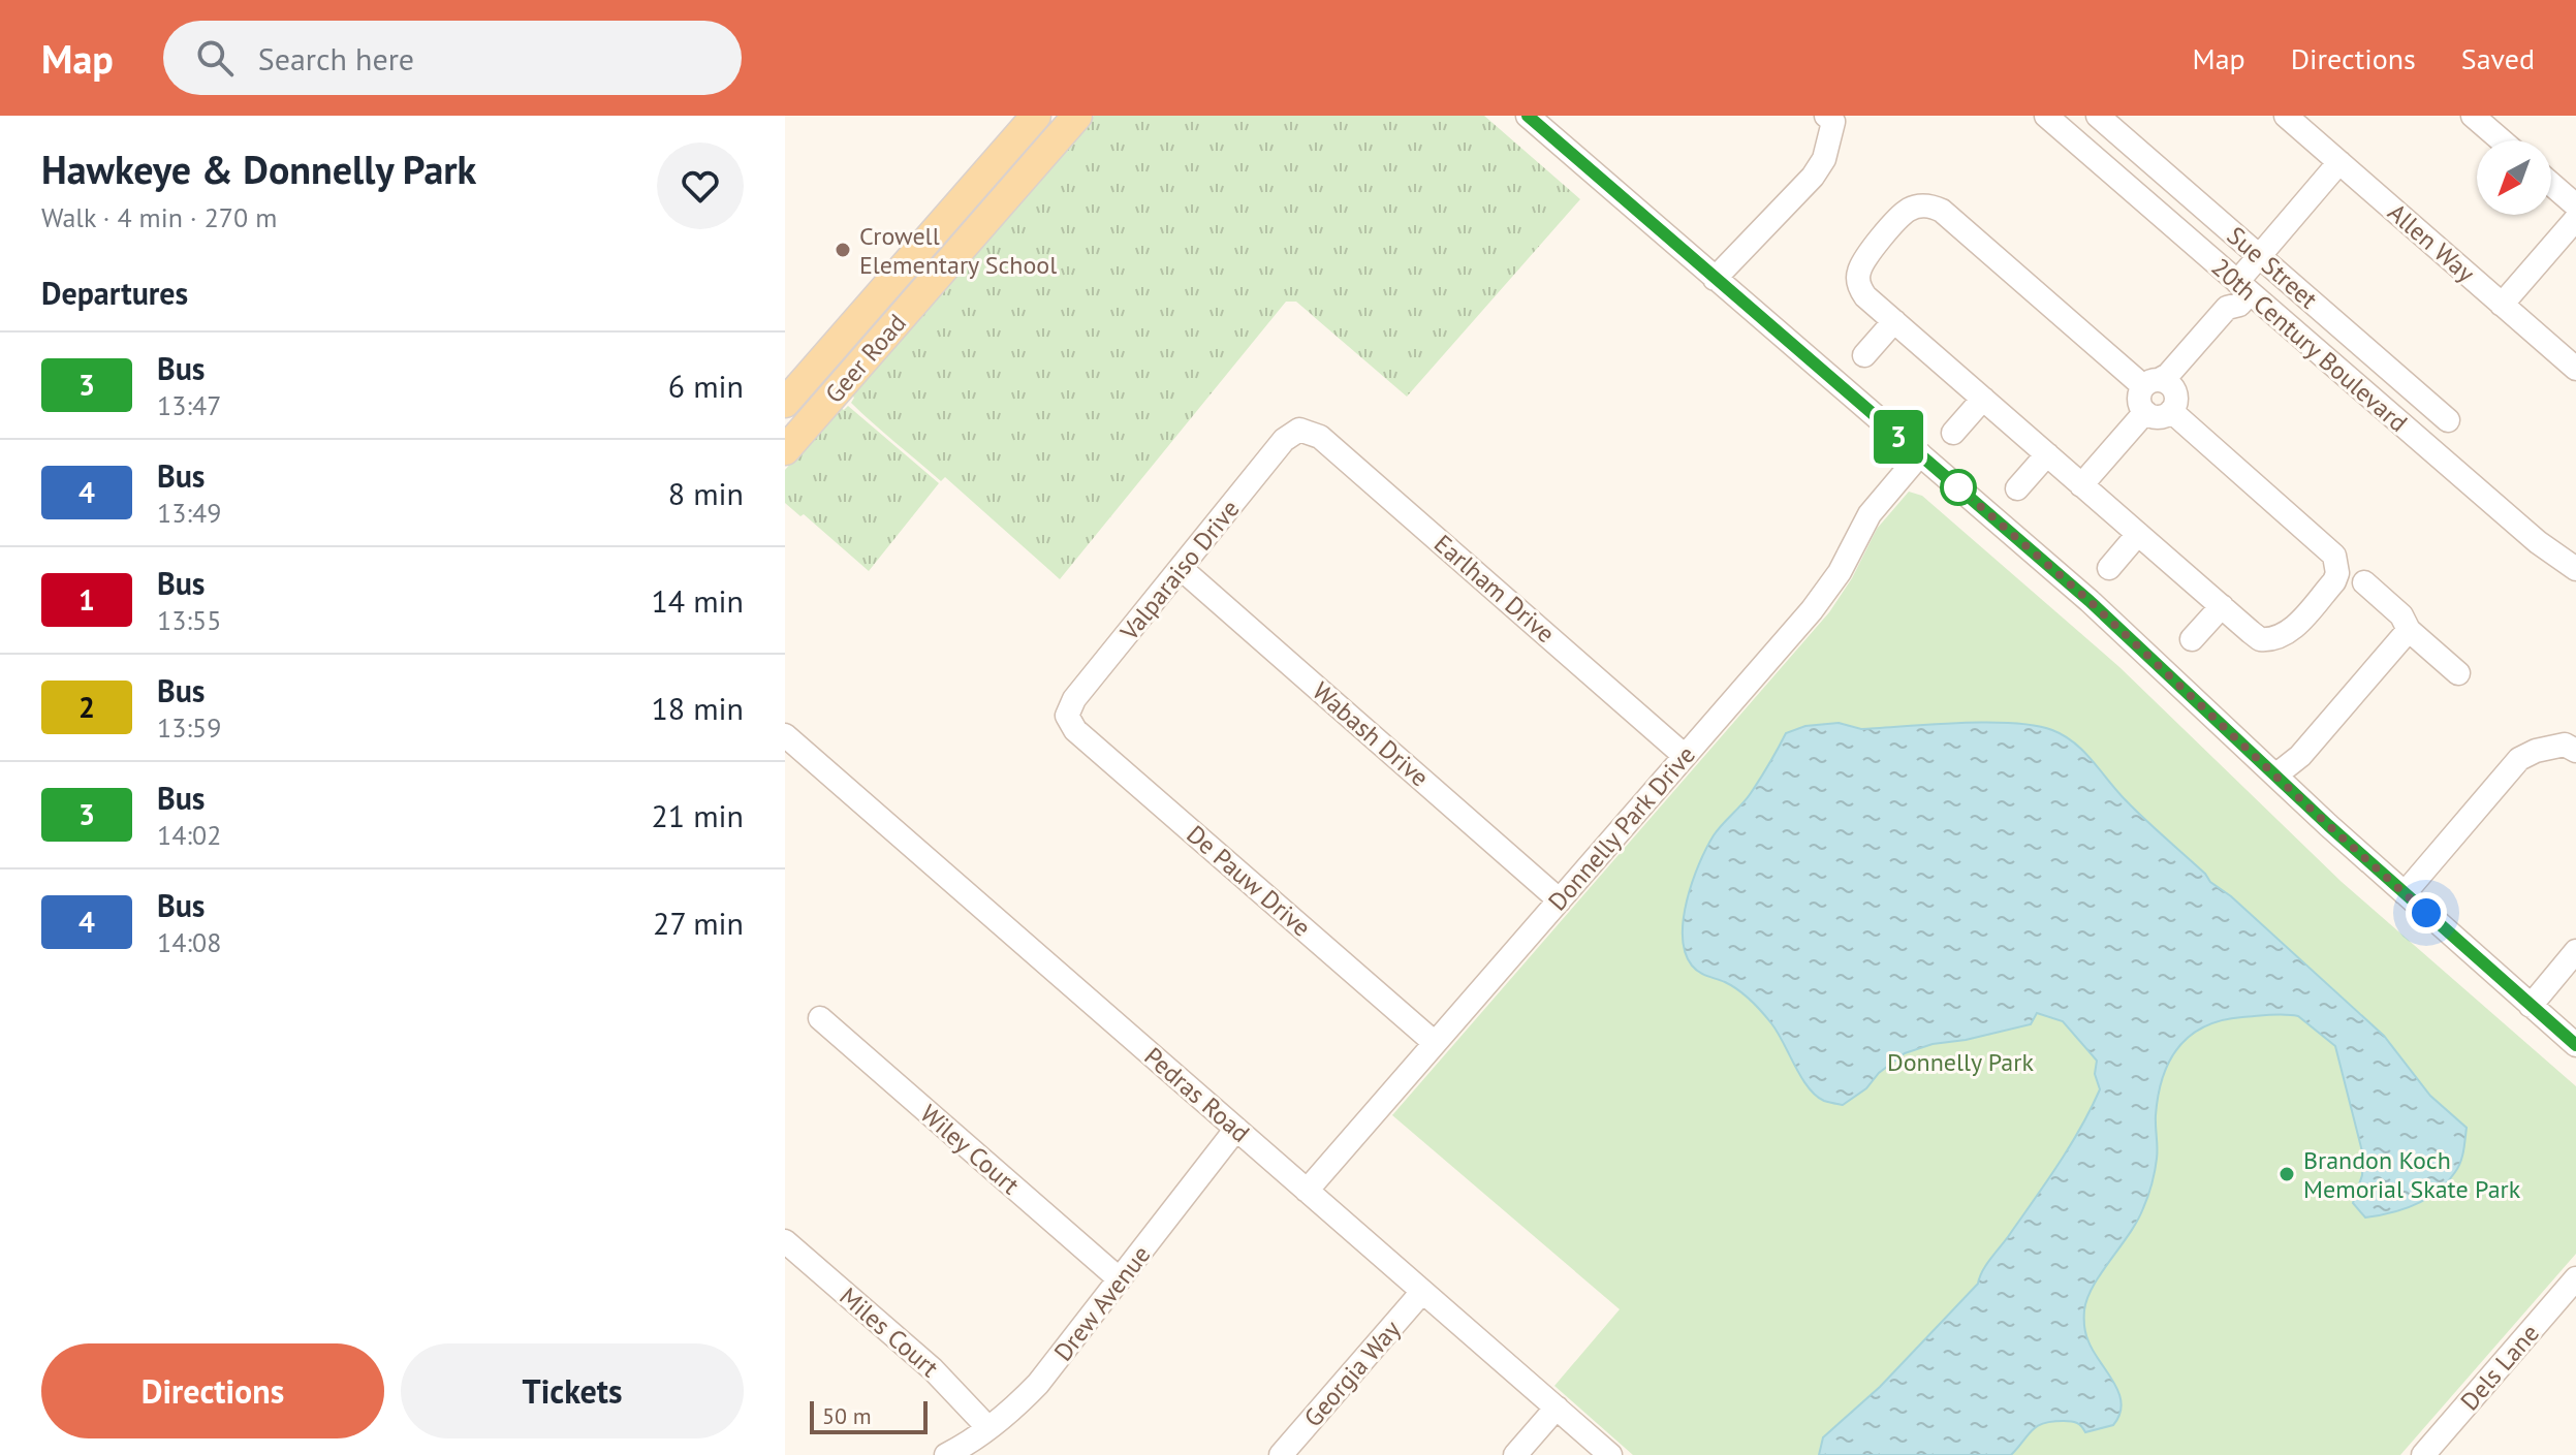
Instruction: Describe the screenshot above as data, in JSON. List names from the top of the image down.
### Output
{
  "streets": {
    "main road": ["Geer Road"],
    "street": [
      "Allen Way",
      "Sue Street",
      "20th Century Boulevard",
      "Valparaiso Drive",
      "Earlham Drive",
      "Wabash Drive",
      "Donnelly Park Drive",
      "De Pauw Drive",
      "Pedras Road",
      "Wiley Court",
      "Drew Avenue",
      "Miles Court",
      "Dels Lane",
      "Georgia Way"
    ]
  },
  "crossings": [
    ["Valparaiso Drive", "Earlham Drive"],
    ["Valparaiso Drive", "Wabash Drive"],
    ["Valparaiso Drive", "De Pauw Drive"],
    ["Earlham Drive", "Donnelly Park Drive"],
    ["Wabash Drive", "Donnelly Park Drive"],
    ["Donnelly Park Drive", "De Pauw Drive"],
    ["Donnelly Park Drive", "Pedras Road"],
    ["Pedras Road", "Drew Avenue"],
    ["Pedras Road", "Georgia Way"],
    ["Wiley Court", "Drew Avenue"],
    ["Drew Avenue", "Miles Court"]
  ],
  "parks": ["Donnelly Park"],
  "places": ["Crowell Elementary School", "Brandon Koch Memorial Skate Park"],
  "lines": ["bus line 3"],
  "scale_bar": "50 m",
  "north": "bottom left",
  "page": {
    "header": "Map",
    "search": "Search here",
    "nav": ["Map", "Directions", "Saved"],
    "heading": [
      ["Hawkeye & Donnelly Park", "Walk · 4 min · 270 m"],
      "Departures"
    ],
    "on_map": "3",
    "list": [
      {
        "mark": "3",
        "name": "Bus",
        "note": "13:47",
        "value": "6 min"
      },
      {
        "mark": "4",
        "name": "Bus",
        "note": "13:49",
        "value": "8 min"
      },
      {
        "mark": "1",
        "name": "Bus",
        "note": "13:55",
        "value": "14 min"
      },
      {
        "mark": "2",
        "name": "Bus",
        "note": "13:59",
        "value": "18 min"
      },
      {
        "mark": "3",
        "name": "Bus",
        "note": "14:02",
        "value": "21 min"
      },
      {
        "mark": "4",
        "name": "Bus",
        "note": "14:08",
        "value": "27 min"
      }
    ],
    "buttons": ["Directions", "Tickets"],
    "scale": "50 m"
  }
}
